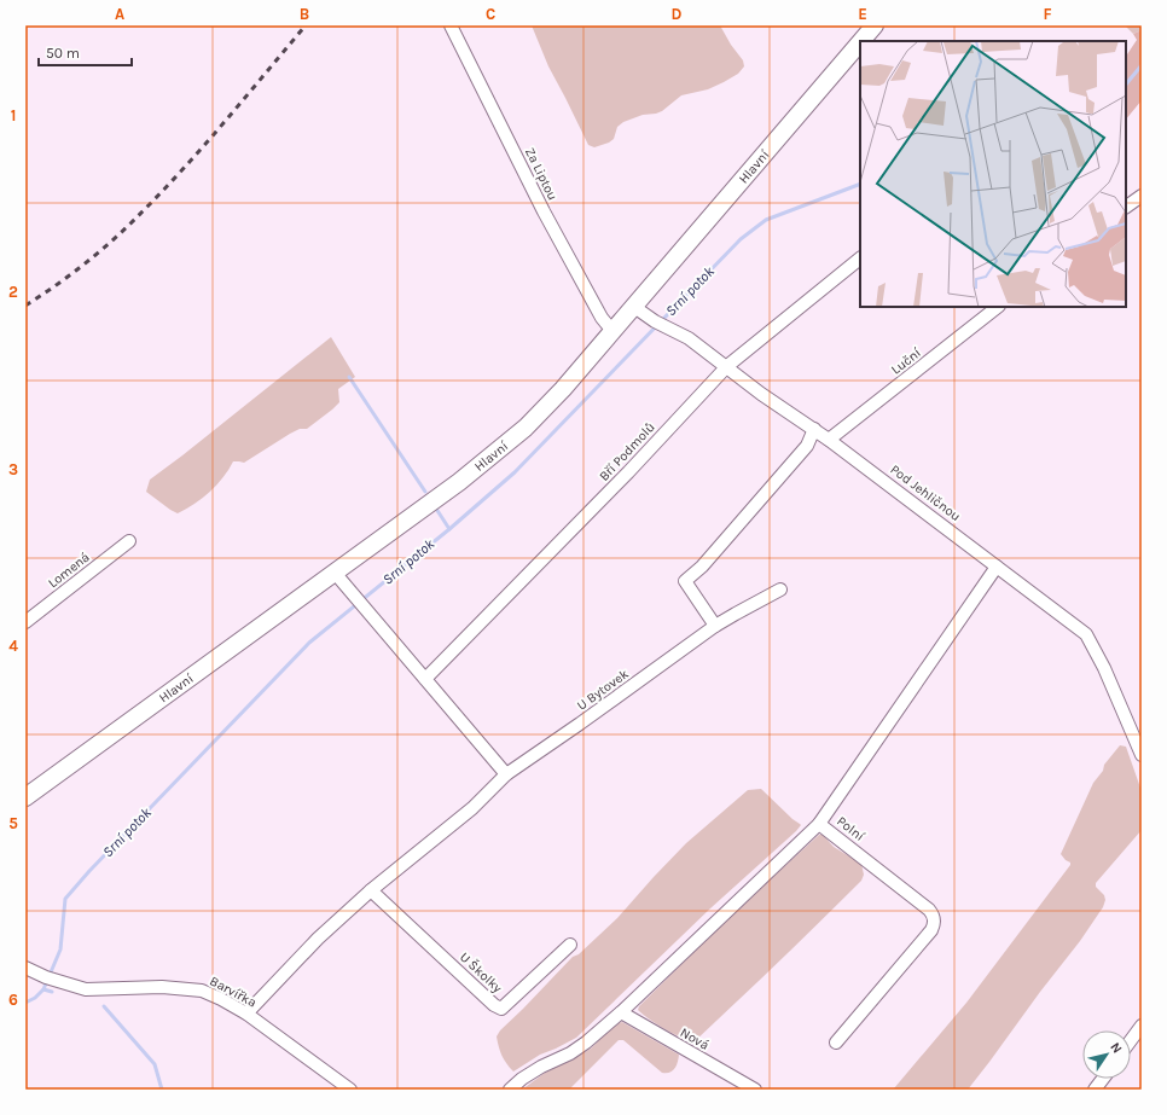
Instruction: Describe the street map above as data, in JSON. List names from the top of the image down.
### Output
{
  "streets": {
    "street": [
      "Hlavní",
      "Za Liptou",
      "Luční",
      "Bří Podmolů",
      "Pod Jehličnou",
      "Lomená",
      "U Bytovek",
      "Polní",
      "U Školky",
      "Barvířka",
      "Nová"
    ]
  },
  "crossings": [
    ["Hlavní", "Za Liptou"],
    ["Hlavní", "Pod Jehličnou"],
    ["Luční", "Pod Jehličnou"],
    ["Bří Podmolů", "Pod Jehličnou"],
    ["Pod Jehličnou", "Polní"]
  ],
  "water": ["Srní potok"],
  "scale_bar": "50 m",
  "north": "top right",
  "grid": {
    "columns": [
      "A",
      "B",
      "C",
      "D",
      "E",
      "F"
    ],
    "rows": [
      "1",
      "2",
      "3",
      "4",
      "5",
      "6"
    ]
  }
}
